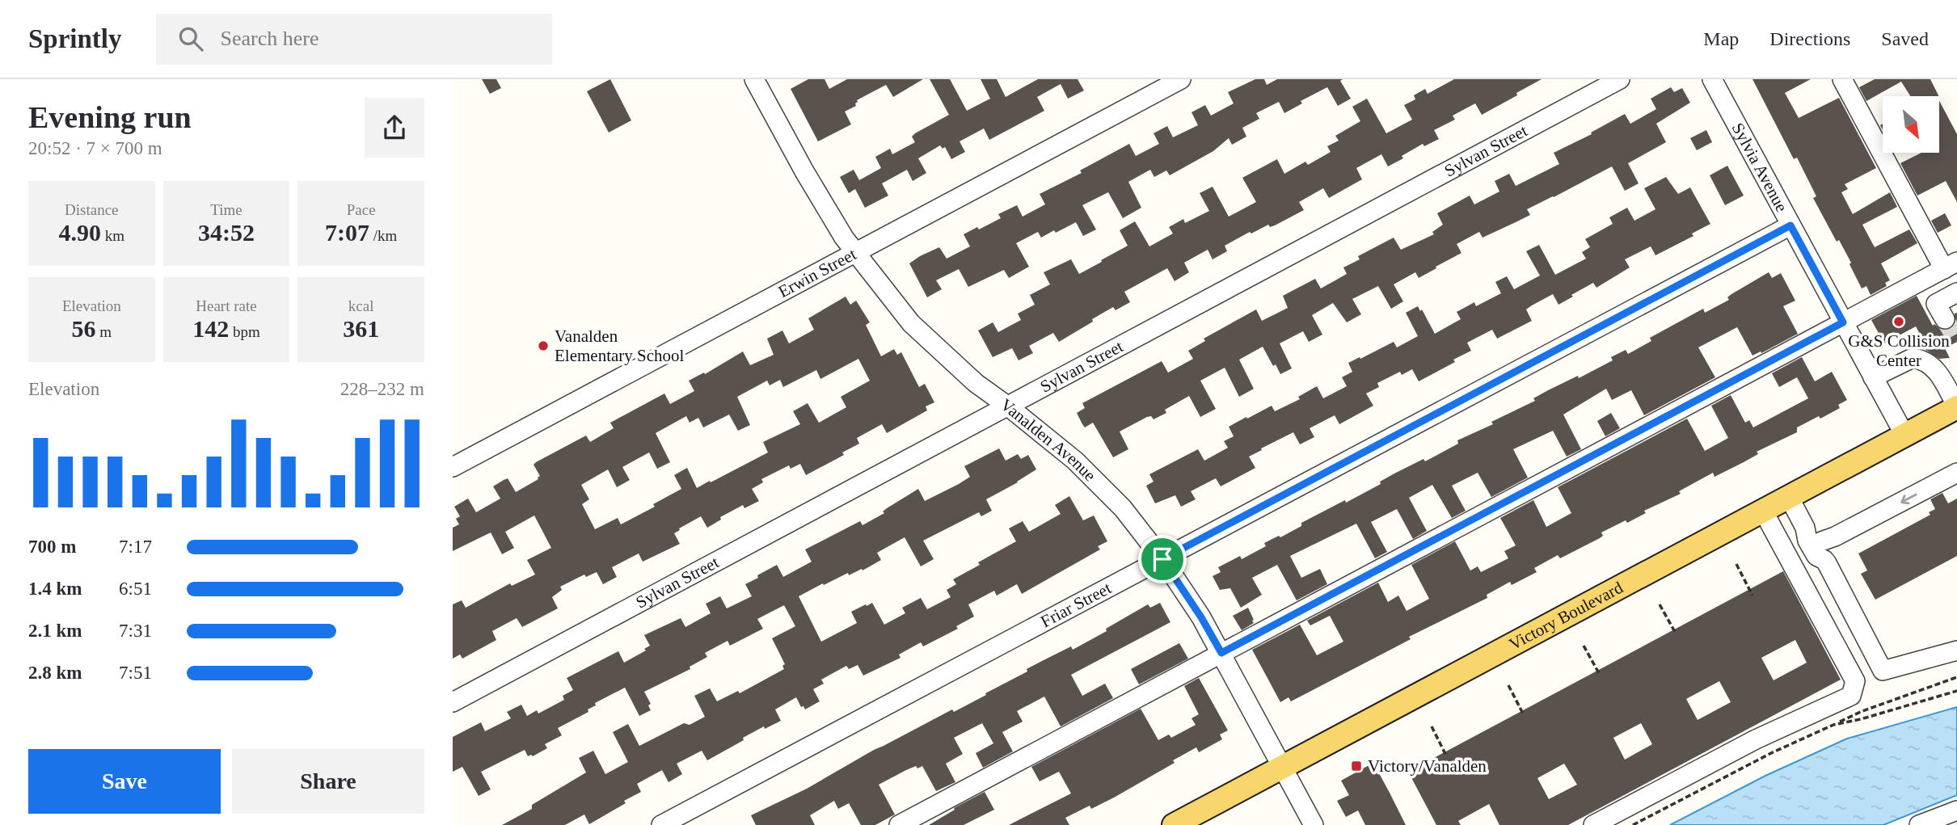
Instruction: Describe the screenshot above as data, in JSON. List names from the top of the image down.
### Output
{
  "streets": {
    "main road": ["Victory Boulevard"],
    "street": [
      "Sylvan Street",
      "Sylvia Avenue",
      "Erwin Street",
      "Vanalden Avenue",
      "Friar Street"
    ]
  },
  "crossings": [
    ["Sylvan Street", "Vanalden Avenue"],
    ["Sylvia Avenue", "Friar Street"],
    ["Sylvia Avenue", "Victory Boulevard"],
    ["Erwin Street", "Vanalden Avenue"],
    ["Vanalden Avenue", "Friar Street"],
    ["Vanalden Avenue", "Victory Boulevard"]
  ],
  "places": {
    "other": ["G&S Collision Center", "Vanalden Elementary School"],
    "transit": ["Victory/Vanalden"]
  },
  "north": "bottom right",
  "page": {
    "header": "Sprintly",
    "search": "Search here",
    "nav": ["Map", "Directions", "Saved"],
    "heading": ["Evening run", "20:52 · 7 × 700 m"],
    "stats": [
      ["Distance", "4.90 km"],
      ["Time", "34:52"],
      ["Pace", "7:07 /km"],
      ["Elevation", "56 m"],
      ["Heart rate", "142 bpm"],
      ["kcal", "361"]
    ],
    "chart": ["Elevation", "228–232 m"],
    "list": [
      {
        "name": "700 m",
        "note": "7:17"
      },
      {
        "name": "1.4 km",
        "note": "6:51"
      },
      {
        "name": "2.1 km",
        "note": "7:31"
      },
      {
        "name": "2.8 km",
        "note": "7:51"
      }
    ],
    "buttons": ["Save", "Share"]
  }
}
